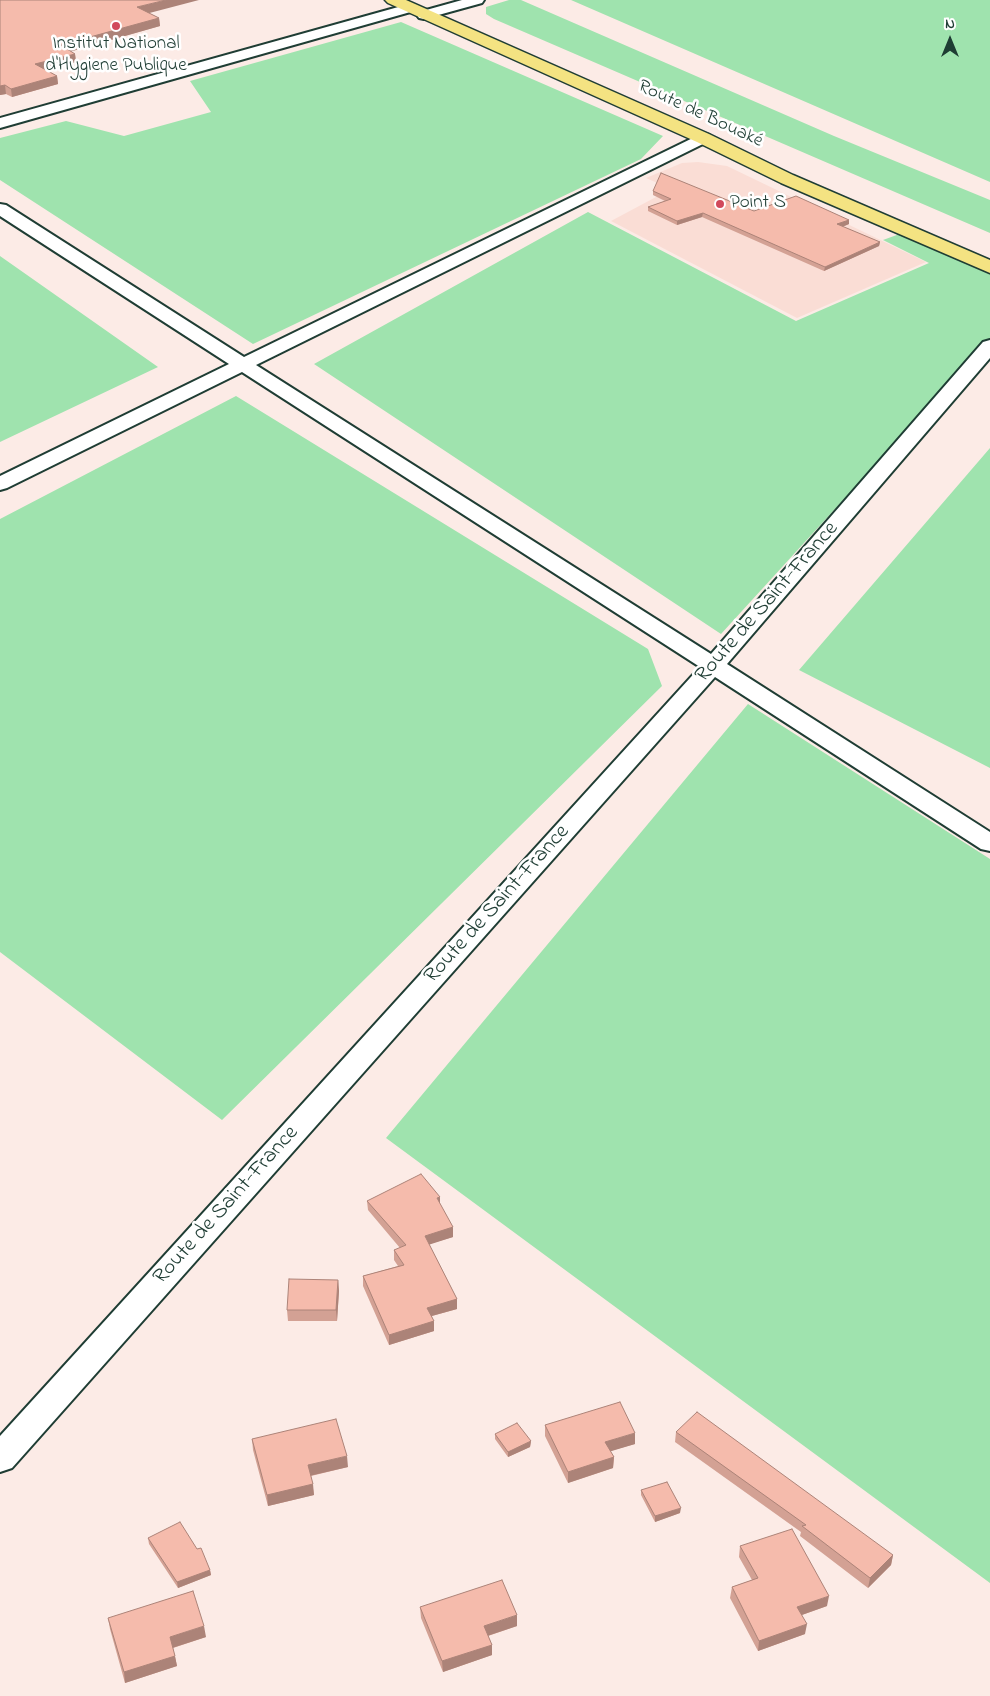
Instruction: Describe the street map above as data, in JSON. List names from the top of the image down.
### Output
{
  "streets": {
    "highway": ["Route de Bouaké"],
    "street": ["Route de Saint-France"]
  },
  "places": ["Institut National d'Hygiene Publique", "Point S"],
  "north": "top"
}
